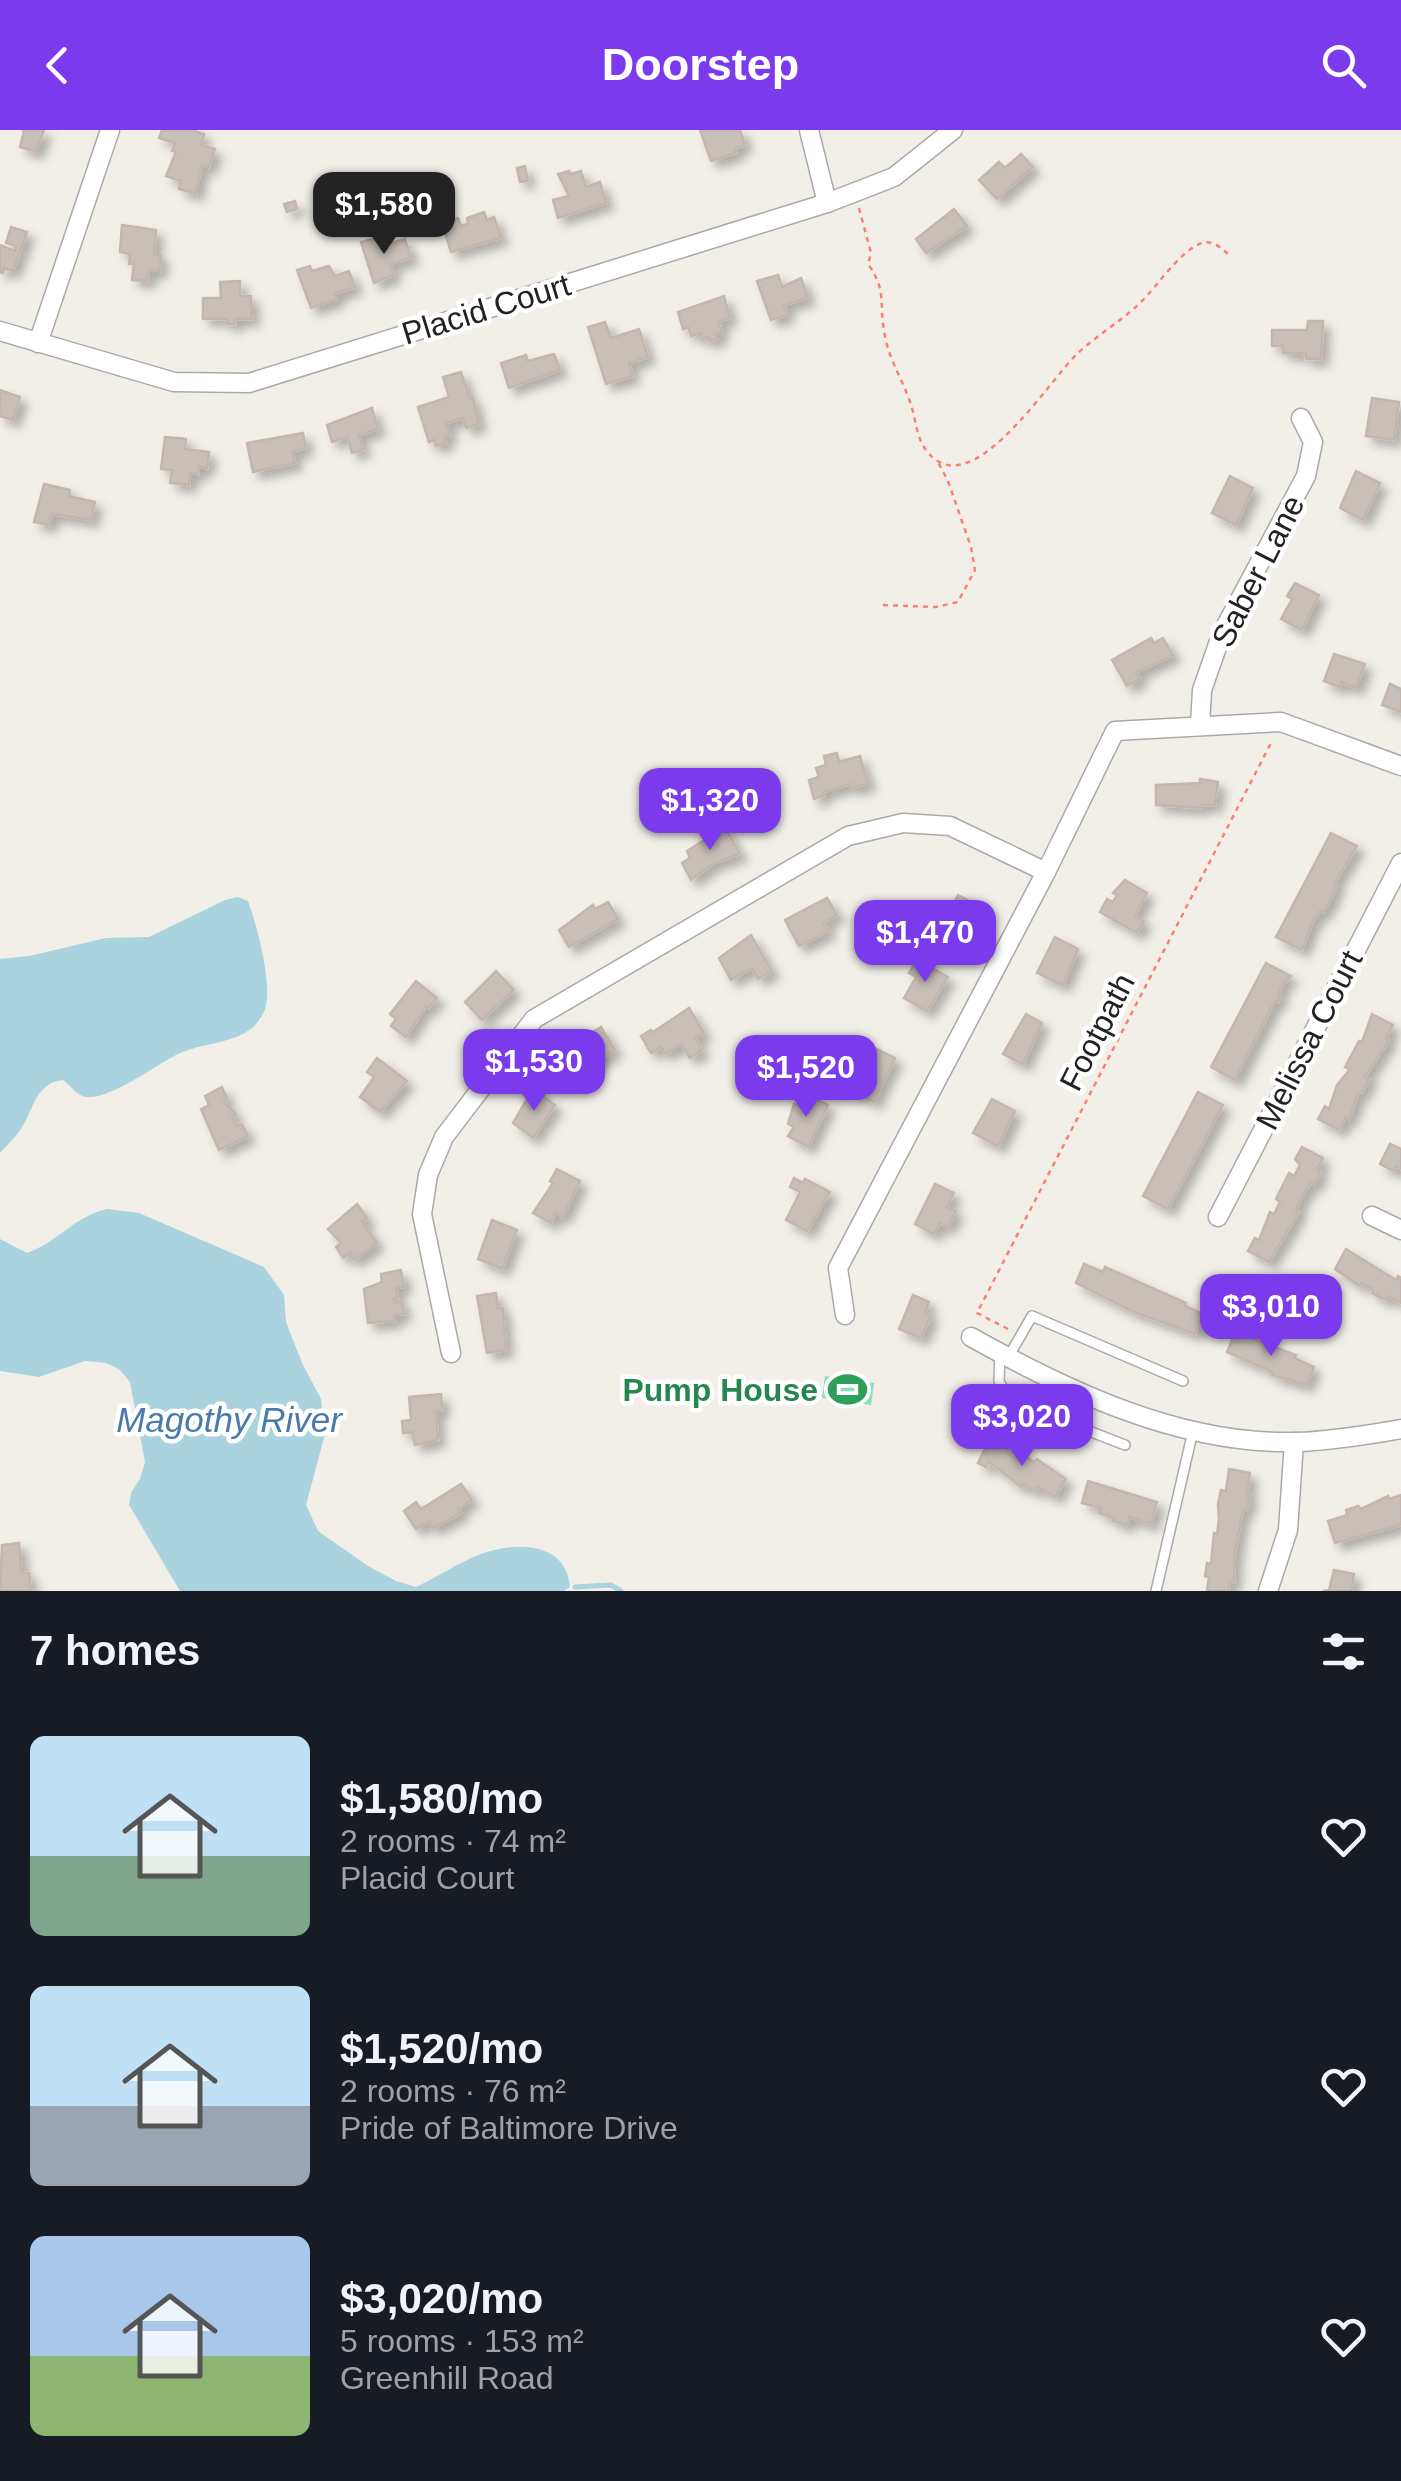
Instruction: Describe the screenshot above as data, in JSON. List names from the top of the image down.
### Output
{
  "streets": {
    "street": ["Placid Court", "Saber Lane", "Melissa Court"],
    "path": ["Footpath"]
  },
  "water": ["Magothy River"],
  "places": {
    "sports": ["Pump House"]
  },
  "page": {
    "header": "Doorstep",
    "price": [
      "$1,580",
      "$1,320",
      "$1,470",
      "$1,530",
      "$1,520",
      "$3,010",
      "$3,020"
    ],
    "heading": "7 homes",
    "list": [
      {
        "name": "$1,580/mo",
        "note": "2 rooms · 74 m² · Placid Court"
      },
      {
        "name": "$1,520/mo",
        "note": "2 rooms · 76 m² · Pride of Baltimore Drive"
      },
      {
        "name": "$3,020/mo",
        "note": "5 rooms · 153 m² · Greenhill Road"
      }
    ]
  }
}
